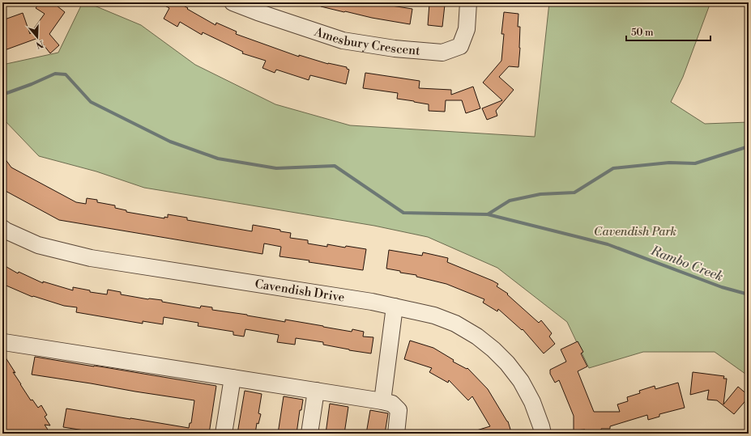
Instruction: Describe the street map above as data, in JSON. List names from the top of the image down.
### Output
{
  "streets": {
    "street": ["Amesbury Crescent", "Cavendish Drive"]
  },
  "water": ["Rambo Creek"],
  "parks": ["Cavendish Park"],
  "scale_bar": "50 m",
  "north": "bottom"
}
